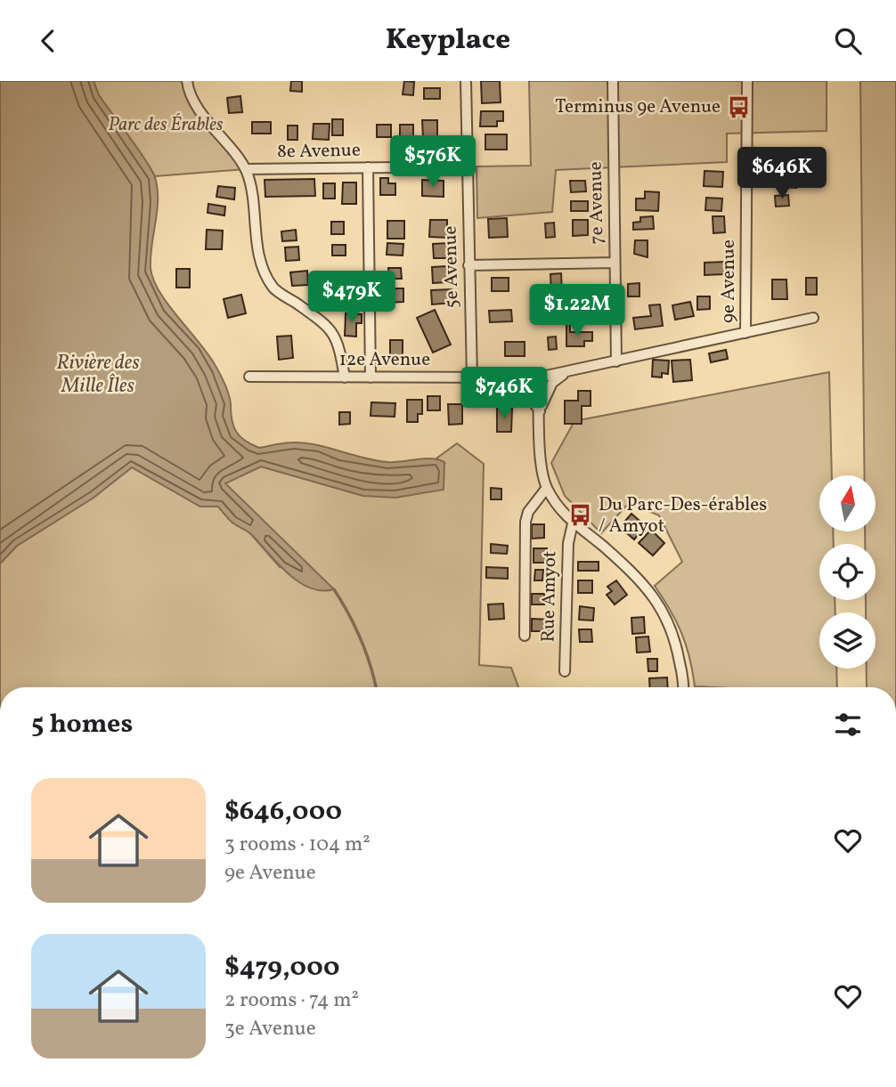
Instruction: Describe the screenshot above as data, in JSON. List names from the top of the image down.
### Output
{
  "streets": {
    "street": [
      "8e Avenue",
      "7e Avenue",
      "5e Avenue",
      "9e Avenue",
      "12e Avenue",
      "Rue Amyot"
    ]
  },
  "crossings": [
    ["8e Avenue", "5e Avenue"],
    ["7e Avenue", "12e Avenue"],
    ["5e Avenue", "12e Avenue"],
    ["9e Avenue", "12e Avenue"]
  ],
  "water": ["Rivière des Mille Îles"],
  "parks": ["Parc des Érables"],
  "places": {
    "bus stop": ["Terminus 9e Avenue", "Du Parc-Des-érables / Amyot"]
  },
  "north": "top",
  "page": {
    "header": "Keyplace",
    "price": [
      "$576K",
      "$646K",
      "$479K",
      "$1.22M",
      "$746K"
    ],
    "heading": "5 homes",
    "list": [
      {
        "name": "$646,000",
        "note": "3 rooms · 104 m² · 9e Avenue"
      },
      {
        "name": "$479,000",
        "note": "2 rooms · 74 m² · 3e Avenue"
      }
    ]
  }
}
